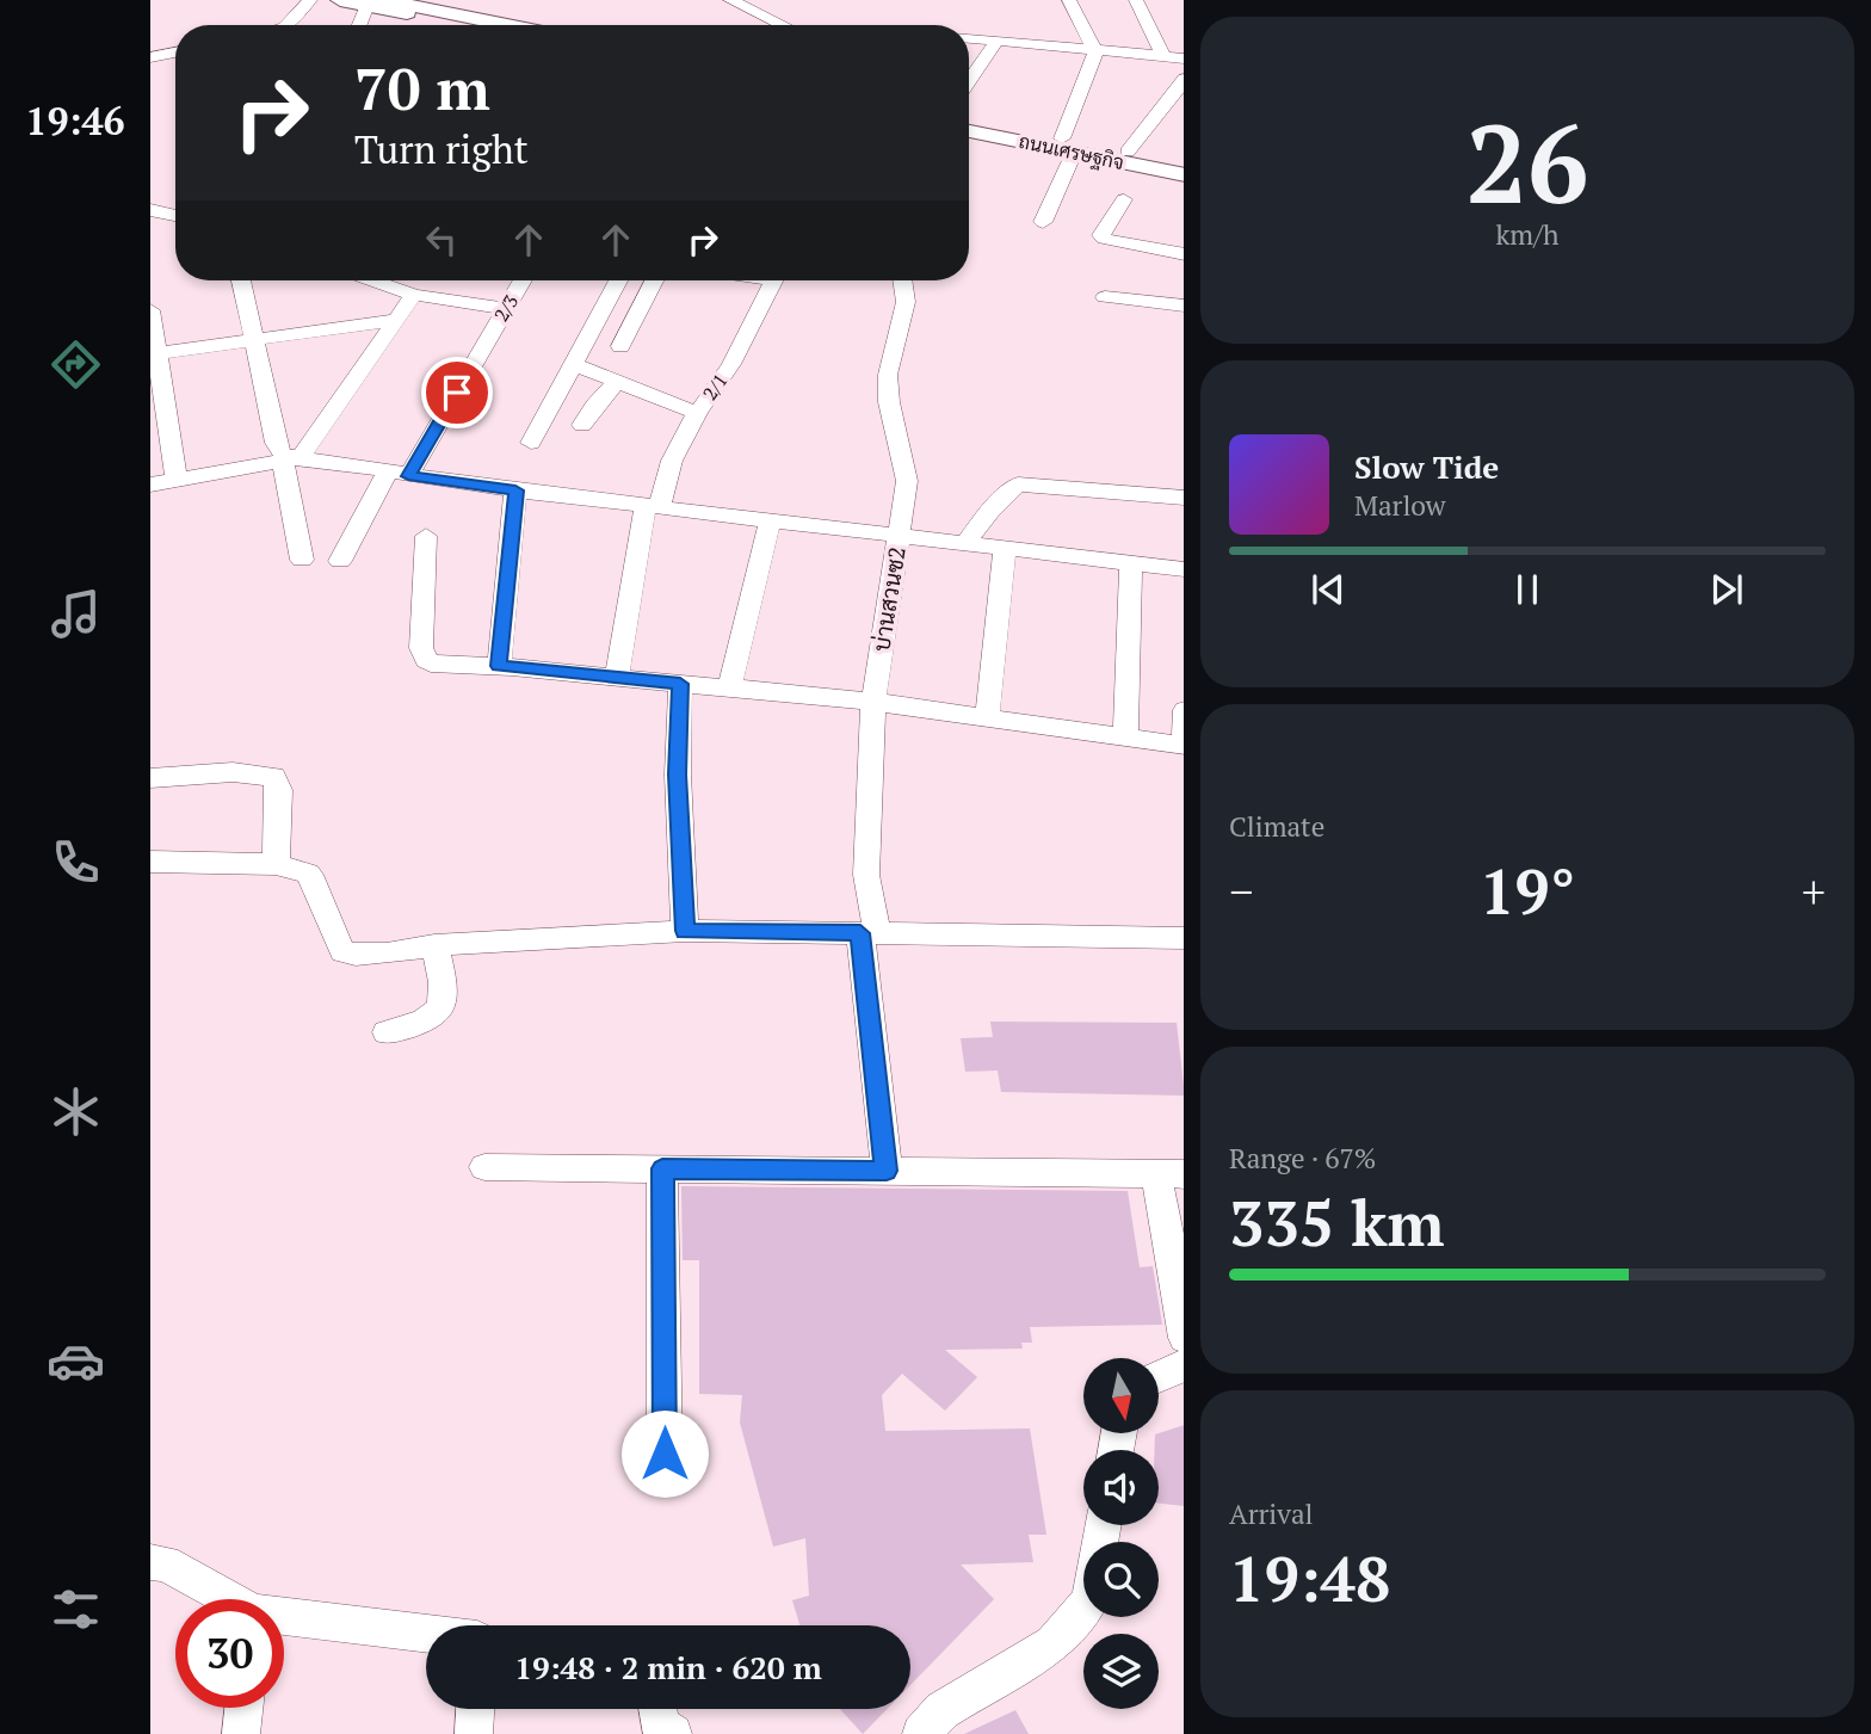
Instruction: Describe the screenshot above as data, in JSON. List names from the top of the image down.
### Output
{
  "streets": {
    "main road": ["ถนนเศรษฐกิจ"],
    "street": ["2/3", "2/1", "บ่านสวนซ2"]
  },
  "north": "bottom",
  "page": {
    "tabs": "19:46",
    "tile": [
      ["26", "km/h"],
      "Climate",
      ["Range · 67%", "335 km"],
      ["Arrival", "19:48"]
    ],
    "turn": ["70 m", "Turn right"],
    "song": ["Slow Tide", "Marlow"],
    "heat": ["−", "19°", "+"],
    "limit": "30",
    "trip": "19:48 · 2 min · 620 m"
  }
}
